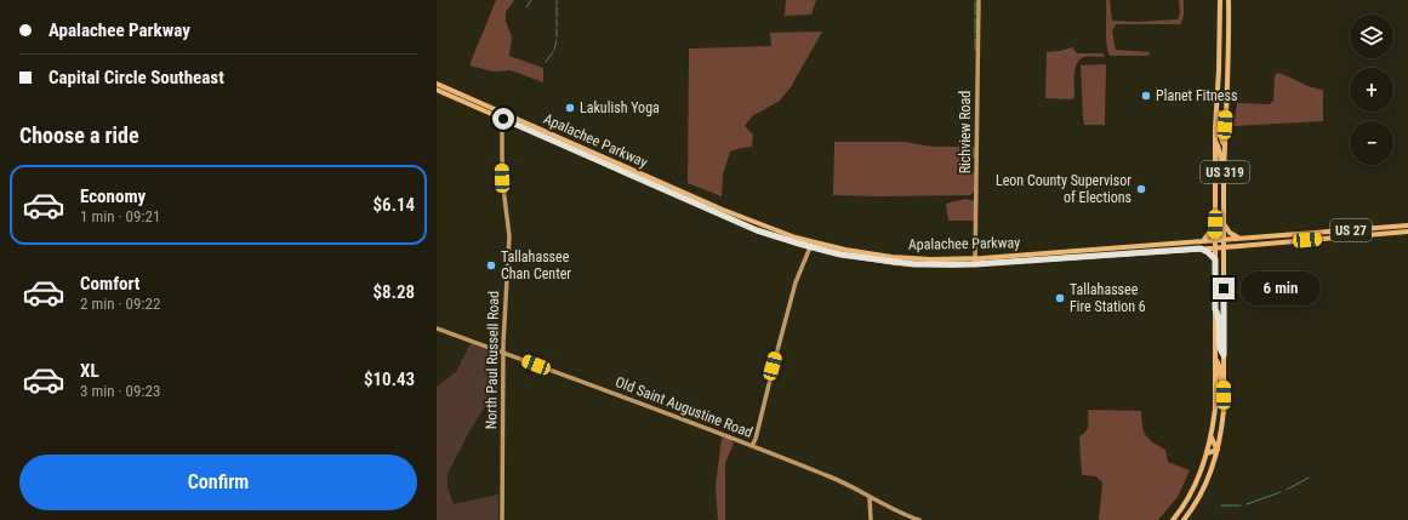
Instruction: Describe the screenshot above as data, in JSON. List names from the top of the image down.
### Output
{
  "streets": {
    "main road": ["Apalachee Parkway", "US 319", "US 27"],
    "street": ["Richview Road", "North Paul Russell Road", "Old Saint Augustine Road"]
  },
  "crossings": [
    ["Richview Road", "Apalachee Parkway"],
    ["Apalachee Parkway", "US 319"],
    ["Apalachee Parkway", "North Paul Russell Road"],
    ["North Paul Russell Road", "Old Saint Augustine Road"]
  ],
  "places": [
    "Planet Fitness",
    "Lakulish Yoga",
    "Leon County Supervisor of Elections",
    "Tallahassee Chan Center",
    "Tallahassee Fire Station 6"
  ],
  "page": {
    "banner": ["Apalachee Parkway", "Capital Circle Southeast"],
    "map_buttons": ["+", "−"],
    "heading": "Choose a ride",
    "list": [
      {
        "name": "Economy",
        "note": "1 min · 09:21",
        "value": "$6.14"
      },
      {
        "name": "Comfort",
        "note": "2 min · 09:22",
        "value": "$8.28"
      },
      {
        "name": "XL",
        "note": "3 min · 09:23",
        "value": "$10.43"
      }
    ],
    "bubble": "6 min",
    "buttons": "Confirm"
  }
}
